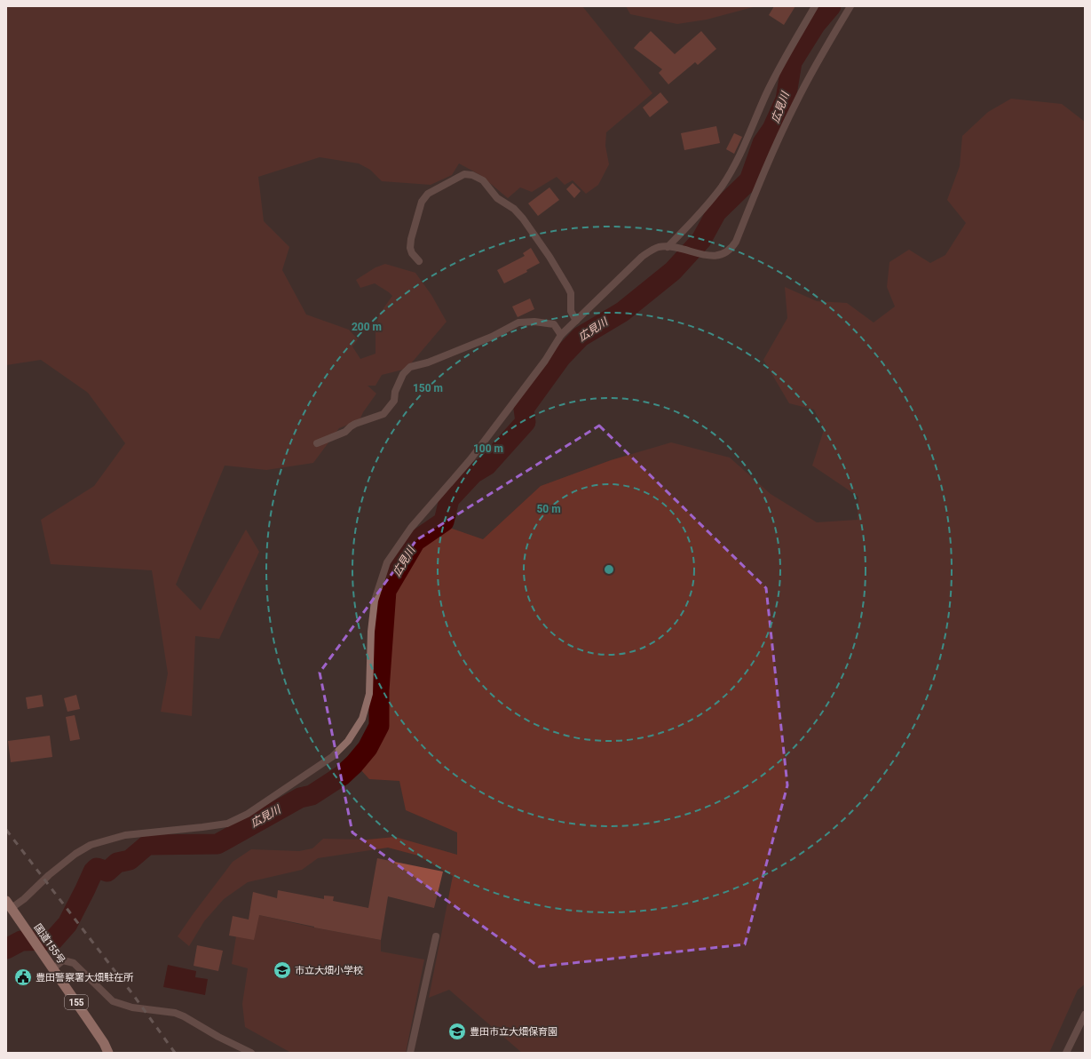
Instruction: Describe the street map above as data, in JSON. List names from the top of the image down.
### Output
{
  "streets": {
    "highway": ["国道155号", "155"]
  },
  "water": ["広見川"],
  "places": {
    "school or university": ["市立大畑小学校", "豊田市立大畑保育園"],
    "public building": ["豊田警察署大畑駐在所"]
  },
  "rings": [
    "200 m",
    "150 m",
    "100 m",
    "50 m"
  ]
}
